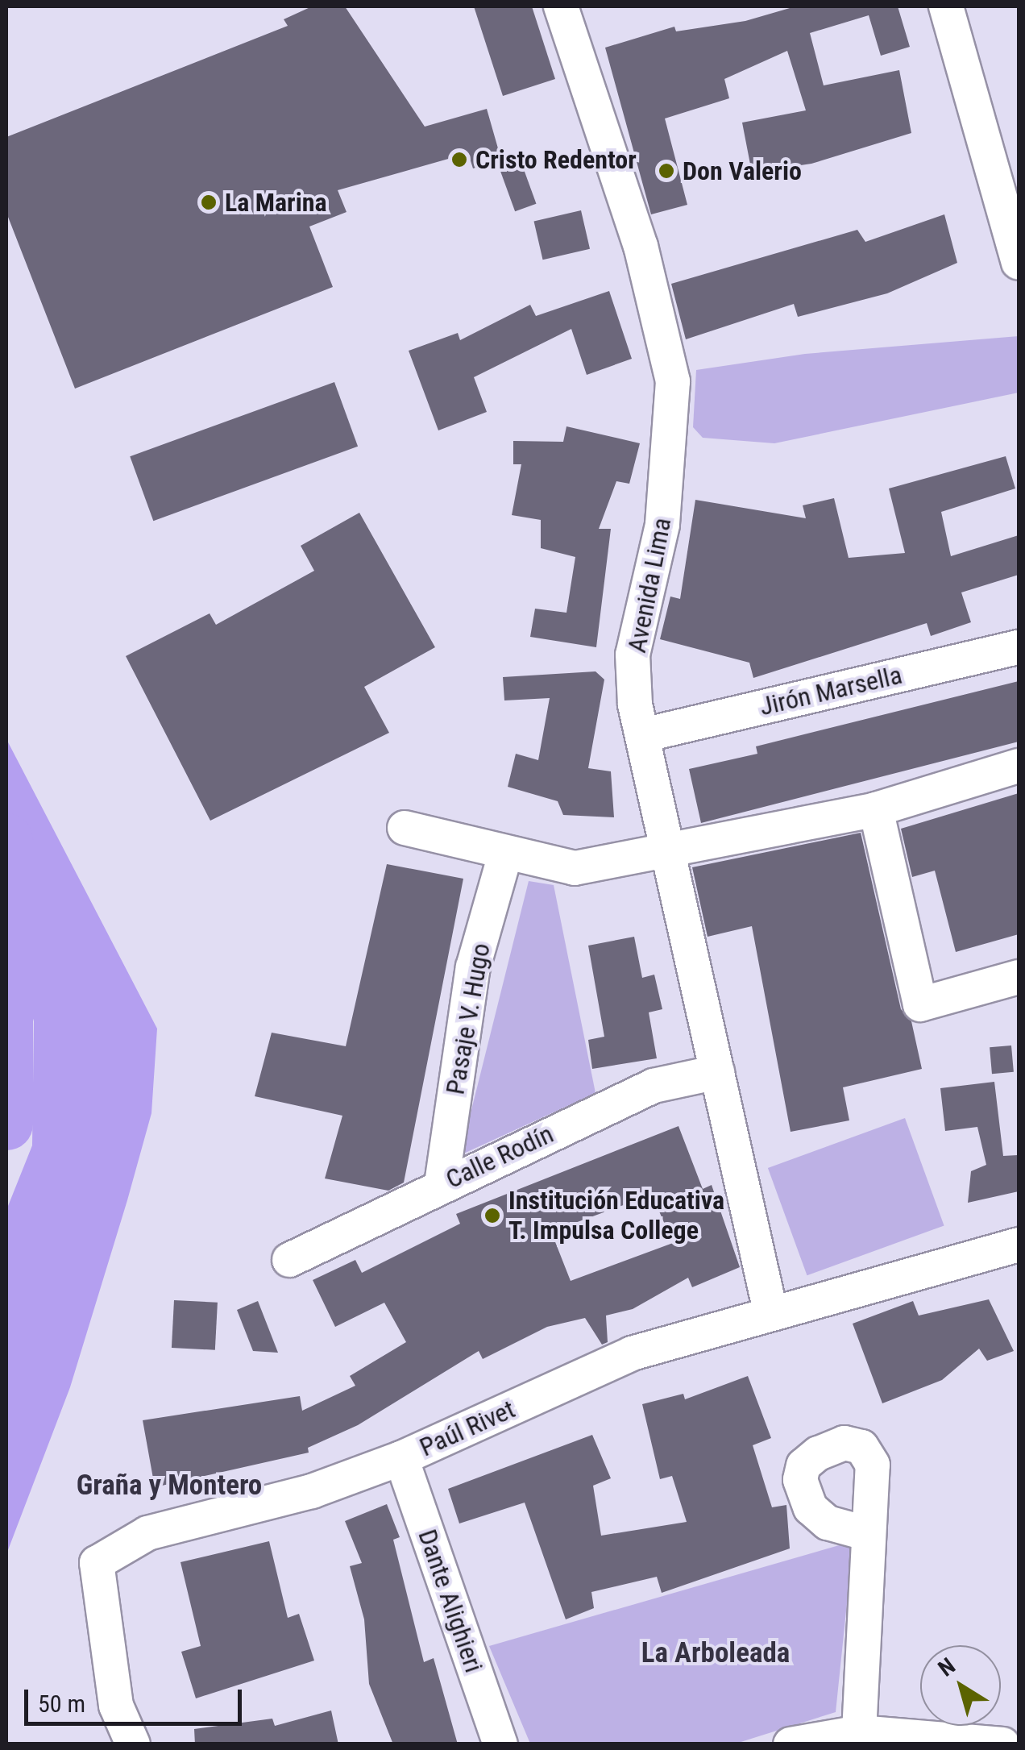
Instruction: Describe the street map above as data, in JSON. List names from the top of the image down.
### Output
{
  "streets": {
    "street": [
      "Avenida Lima",
      "Jirón Marsella",
      "Pasaje V. Hugo",
      "Calle Rodín",
      "Paúl Rivet",
      "Dante Alighieri"
    ]
  },
  "crossings": [
    ["Avenida Lima", "Jirón Marsella"],
    ["Avenida Lima", "Calle Rodín"],
    ["Avenida Lima", "Paúl Rivet"],
    ["Pasaje V. Hugo", "Calle Rodín"],
    ["Paúl Rivet", "Dante Alighieri"]
  ],
  "districts": ["Graña y Montero", "La Arboleada"],
  "places": [
    "Cristo Redentor",
    "Don Valerio",
    "La Marina",
    "Institución Educativa T. Impulsa College"
  ],
  "scale_bar": "50 m",
  "north": "top left"
}
